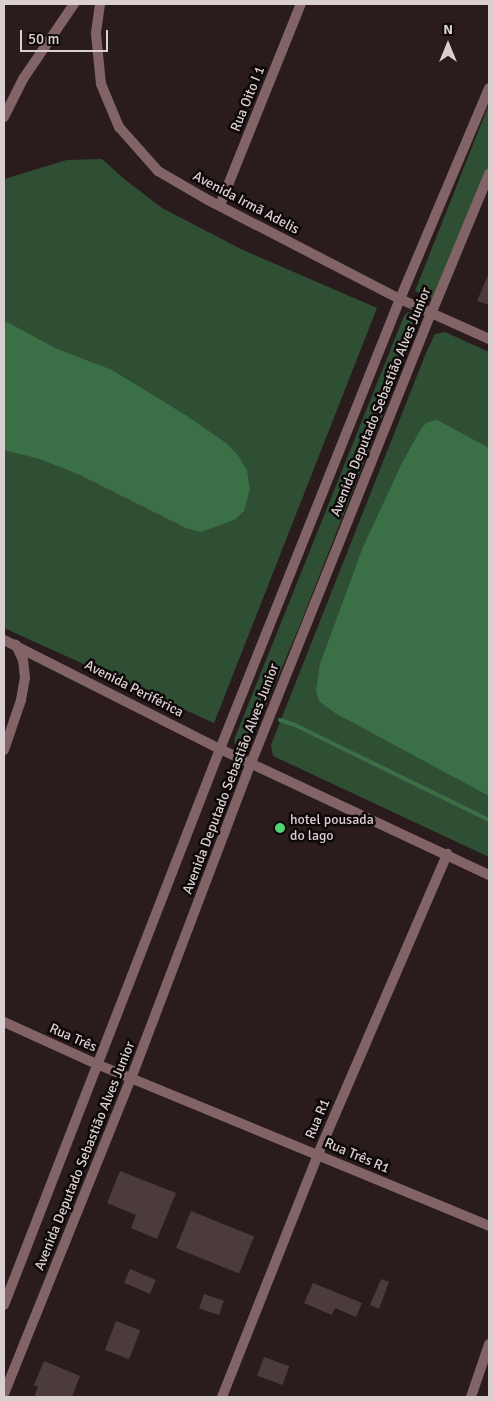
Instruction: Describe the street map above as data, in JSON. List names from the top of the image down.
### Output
{
  "streets": {
    "street": [
      "Rua Oito I 1",
      "Avenida Irmã Adelis",
      "Avenida Deputado Sebastião Alves Junior",
      "Avenida Periférica",
      "Rua Três",
      "Rua R1",
      "Rua Três R1"
    ]
  },
  "crossings": [
    ["Rua Oito I 1", "Avenida Irmã Adelis"],
    ["Avenida Irmã Adelis", "Avenida Deputado Sebastião Alves Junior"],
    ["Avenida Deputado Sebastião Alves Junior", "Avenida Periférica"],
    ["Avenida Deputado Sebastião Alves Junior", "Rua Três"],
    ["Avenida Deputado Sebastião Alves Junior", "Rua Três R1"],
    ["Avenida Periférica", "Rua R1"],
    ["Rua Três", "Rua Três R1"],
    ["Rua R1", "Rua Três R1"]
  ],
  "places": ["hotel pousada do lago"],
  "scale_bar": "50 m",
  "north": "top"
}
